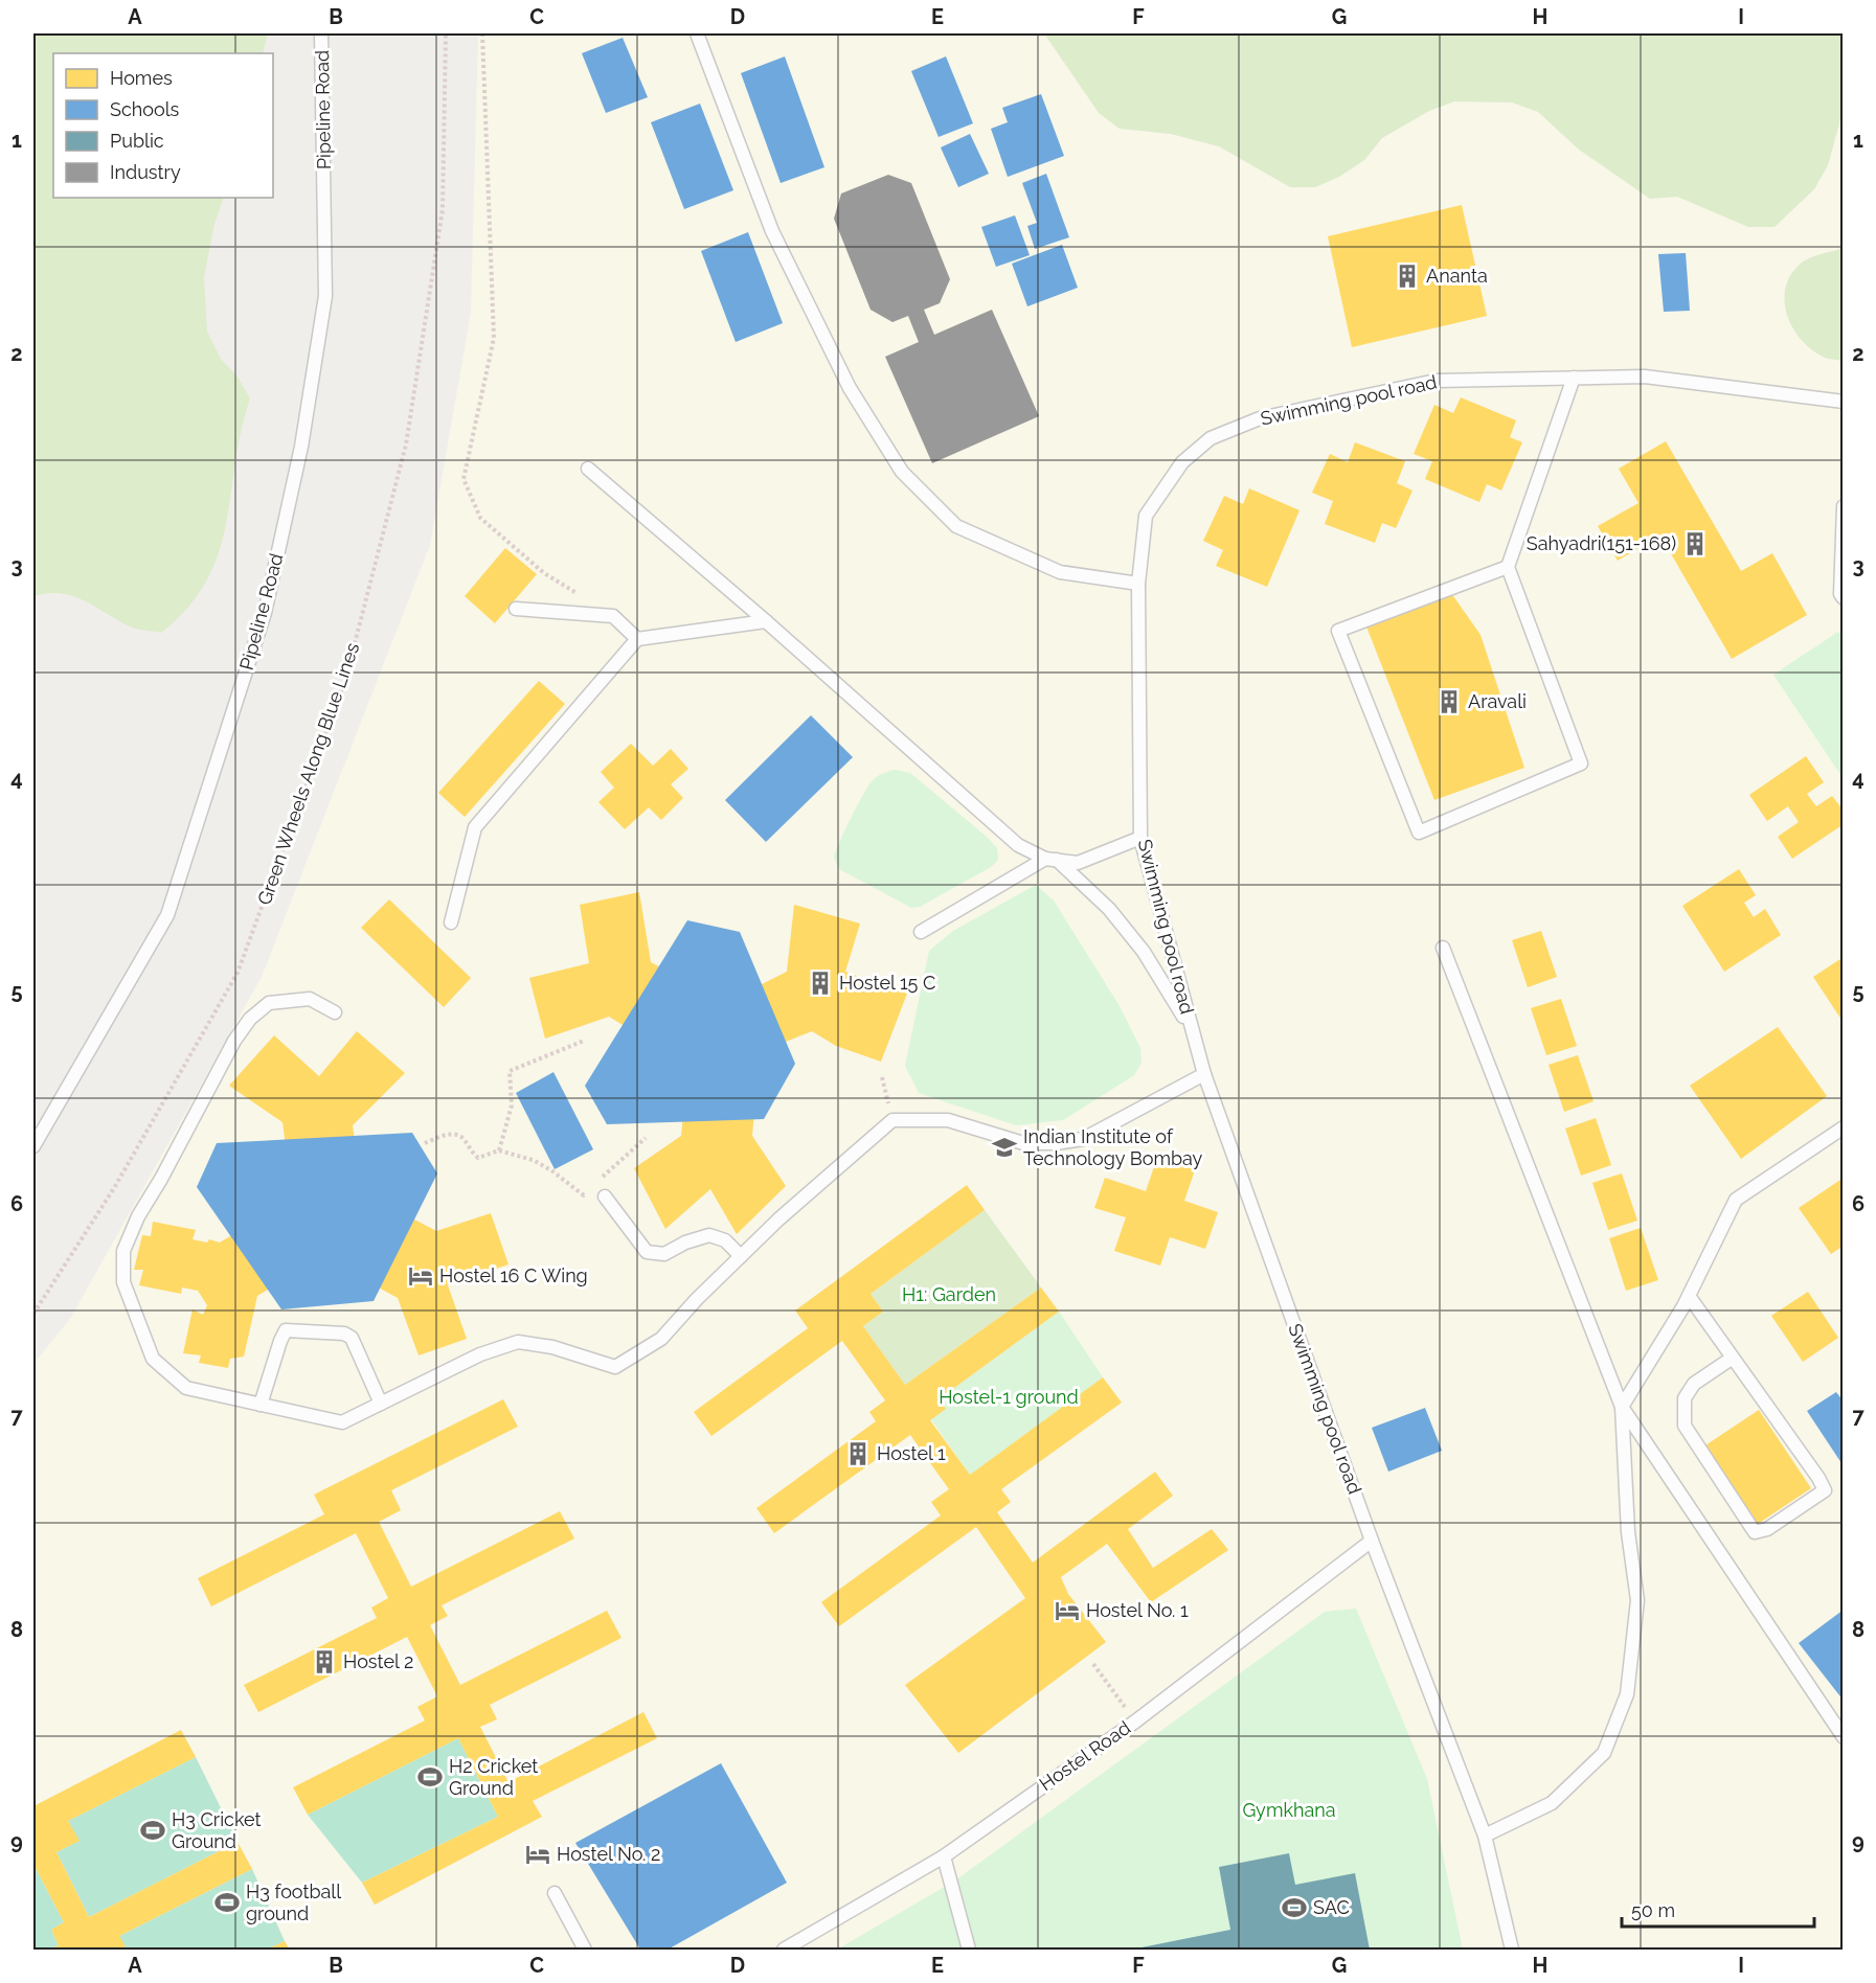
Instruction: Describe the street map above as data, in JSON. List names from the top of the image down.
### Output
{
  "streets": {
    "lane": ["Pipeline Road", "Swimming pool road", "Hostel Road"],
    "path": ["Green Wheels Along Blue Lines"]
  },
  "crossings": [
    ["Swimming pool road", "Hostel Road"]
  ],
  "parks": ["H1: Garden", "Hostel-1 ground", "Gymkhana"],
  "places": {
    "building": [
      "Ananta",
      "Sahyadri(151-168)",
      "Aravali",
      "Hostel 15 C",
      "Hostel 1",
      "Hostel 2"
    ],
    "school or university": ["Indian Institute of Technology Bombay"],
    "hotel": ["Hostel 16 C Wing", "Hostel No. 1", "Hostel No. 2"],
    "sports": [
      "H2 Cricket Ground",
      "H3 Cricket Ground",
      "H3 football ground",
      "SAC"
    ]
  },
  "legend": [
    "Homes",
    "Schools",
    "Public",
    "Industry"
  ],
  "scale_bar": "50 m",
  "grid": {
    "columns": [
      "A",
      "B",
      "C",
      "D",
      "E",
      "F",
      "G",
      "H",
      "I"
    ],
    "rows": [
      "1",
      "2",
      "3",
      "4",
      "5",
      "6",
      "7",
      "8",
      "9"
    ]
  }
}
